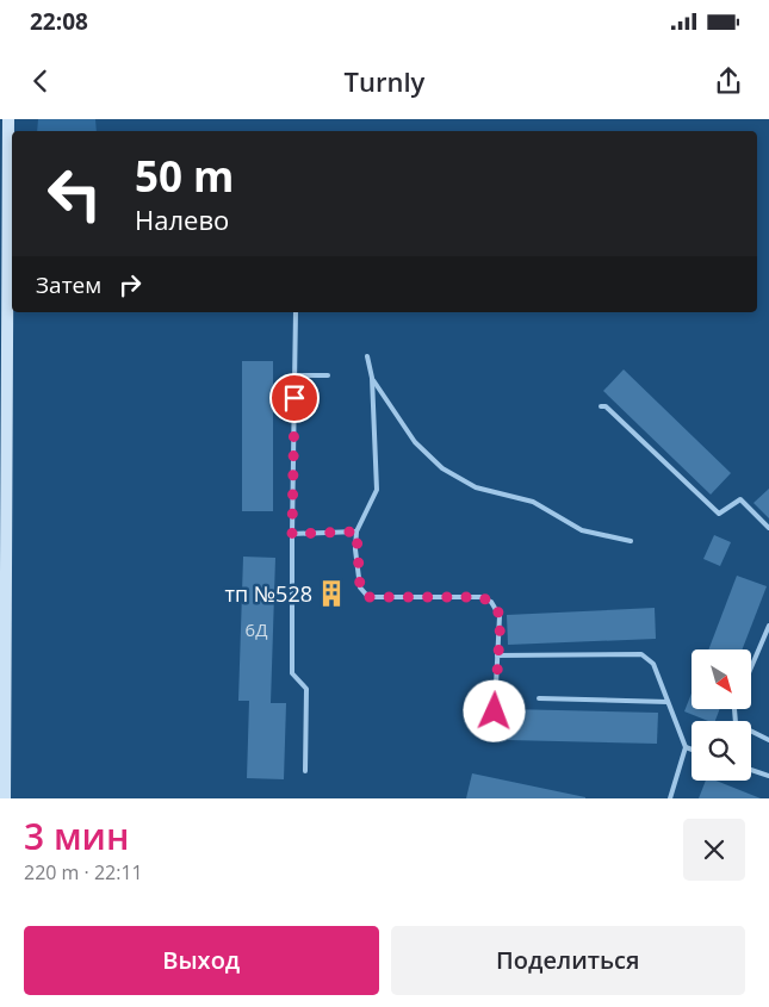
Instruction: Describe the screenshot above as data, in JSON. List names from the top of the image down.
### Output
{
  "places": {
    "building": ["тп №528"]
  },
  "house_numbers": ["6Д"],
  "north": "bottom right",
  "page": {
    "status": "22:08",
    "header": "Turnly",
    "turn": ["50 m", "Налево"],
    "then": "Затем",
    "heading": ["3 мин", "220 m · 22:11"],
    "buttons": ["Выход", "Поделиться"]
  }
}
